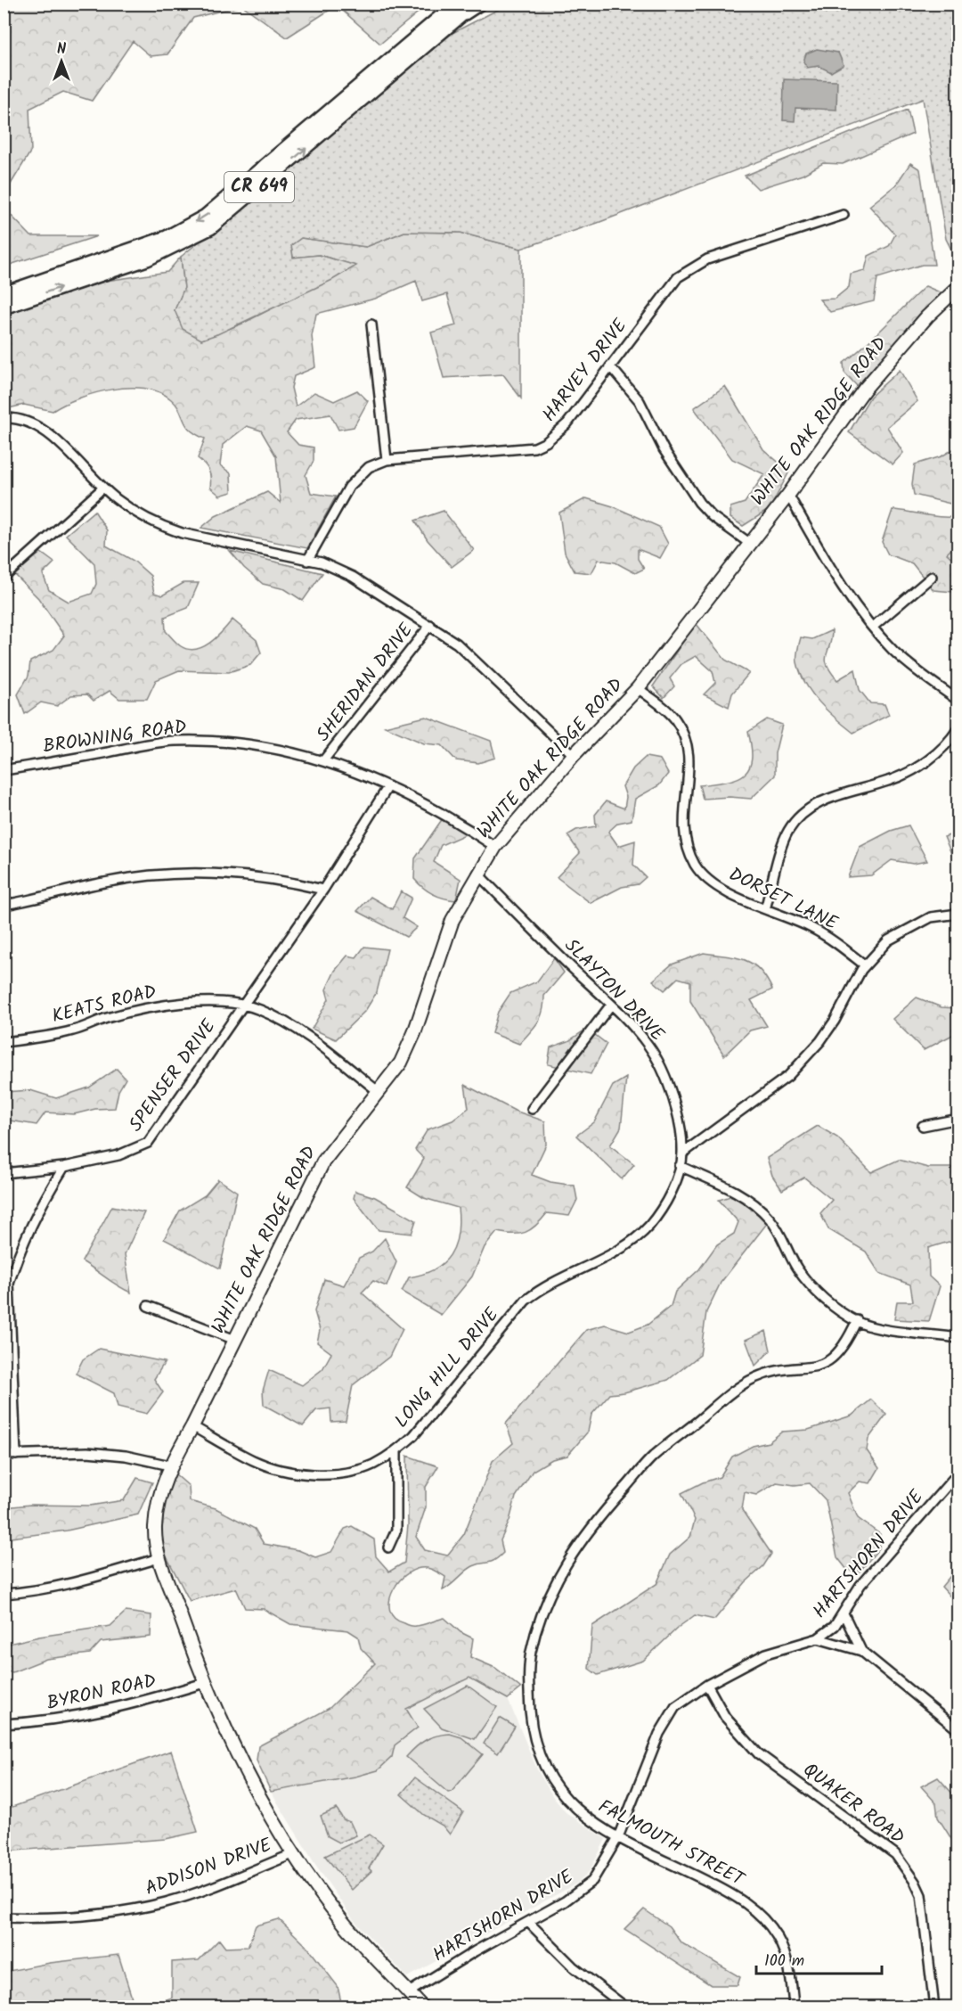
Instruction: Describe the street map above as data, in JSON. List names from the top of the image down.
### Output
{
  "streets": {
    "main road": ["CR 649"],
    "street": [
      "HARVEY DRIVE",
      "WHITE OAK RIDGE ROAD",
      "SHERIDAN DRIVE",
      "BROWNING ROAD",
      "DORSET LANE",
      "SLAYTON DRIVE",
      "KEATS ROAD",
      "SPENSER DRIVE",
      "LONG HILL DRIVE",
      "HARTSHORN DRIVE",
      "BYRON ROAD",
      "QUAKER ROAD",
      "FALMOUTH STREET",
      "ADDISON DRIVE"
    ]
  },
  "crossings": [
    ["WHITE OAK RIDGE ROAD", "BROWNING ROAD"],
    ["WHITE OAK RIDGE ROAD", "DORSET LANE"],
    ["WHITE OAK RIDGE ROAD", "SLAYTON DRIVE"],
    ["WHITE OAK RIDGE ROAD", "KEATS ROAD"],
    ["WHITE OAK RIDGE ROAD", "LONG HILL DRIVE"],
    ["WHITE OAK RIDGE ROAD", "HARTSHORN DRIVE"],
    ["WHITE OAK RIDGE ROAD", "BYRON ROAD"],
    ["WHITE OAK RIDGE ROAD", "ADDISON DRIVE"],
    ["SHERIDAN DRIVE", "BROWNING ROAD"],
    ["BROWNING ROAD", "SPENSER DRIVE"],
    ["SLAYTON DRIVE", "LONG HILL DRIVE"],
    ["KEATS ROAD", "SPENSER DRIVE"],
    ["HARTSHORN DRIVE", "QUAKER ROAD"],
    ["HARTSHORN DRIVE", "FALMOUTH STREET"]
  ],
  "scale_bar": "100 m",
  "north": "top"
}
